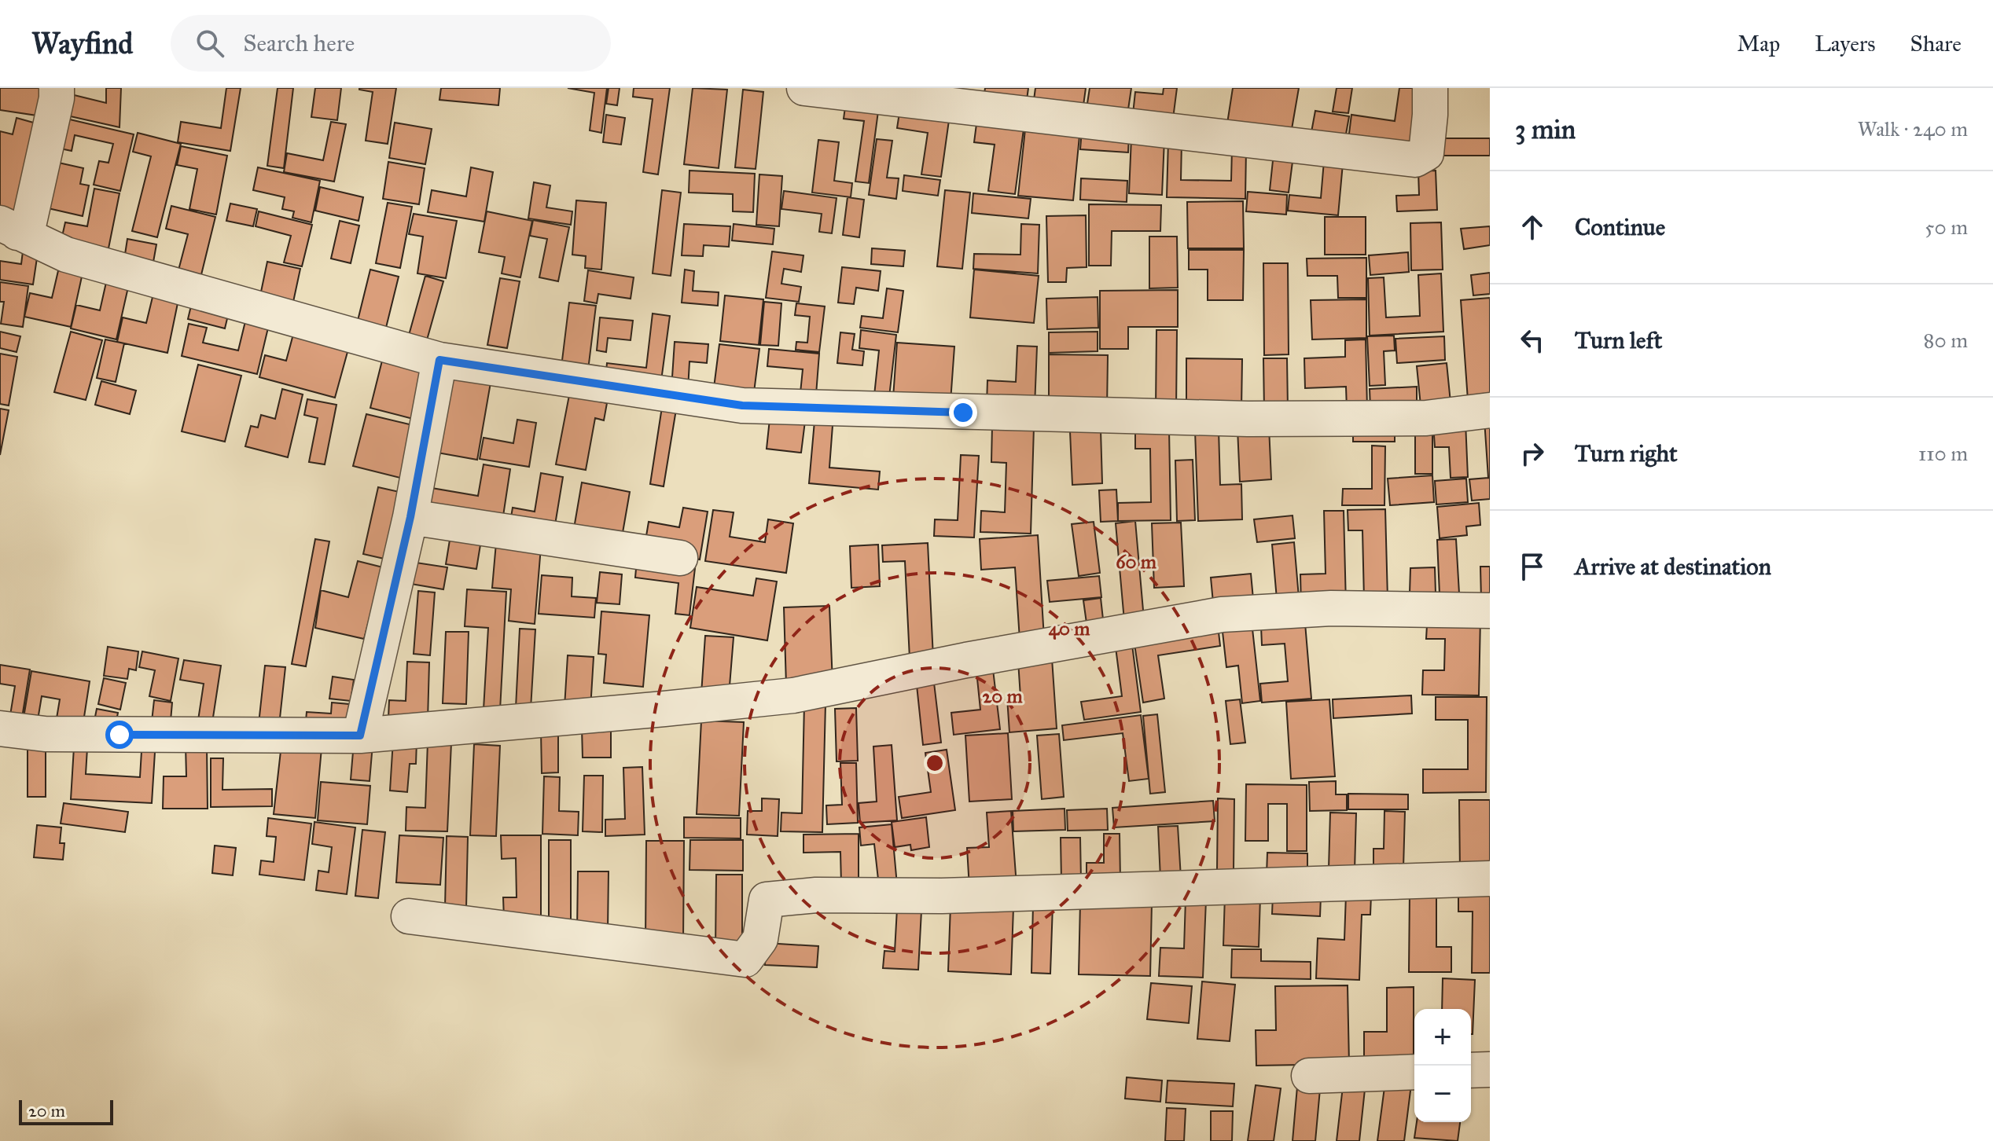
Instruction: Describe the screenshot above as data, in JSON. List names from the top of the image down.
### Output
{
  "scale_bar": "20 m",
  "page": {
    "header": "Wayfind",
    "search": "Search here",
    "nav": ["Map", "Layers", "Share"],
    "heading": ["3 min", "Walk · 240 m"],
    "list": [
      ["Continue", "50 m"],
      ["Turn left", "80 m"],
      ["Turn right", "110 m"],
      "Arrive at destination"
    ],
    "map_buttons": ["+", "−"],
    "scale": "20 m"
  },
  "rings": ["60 m", "40 m", "20 m"]
}
